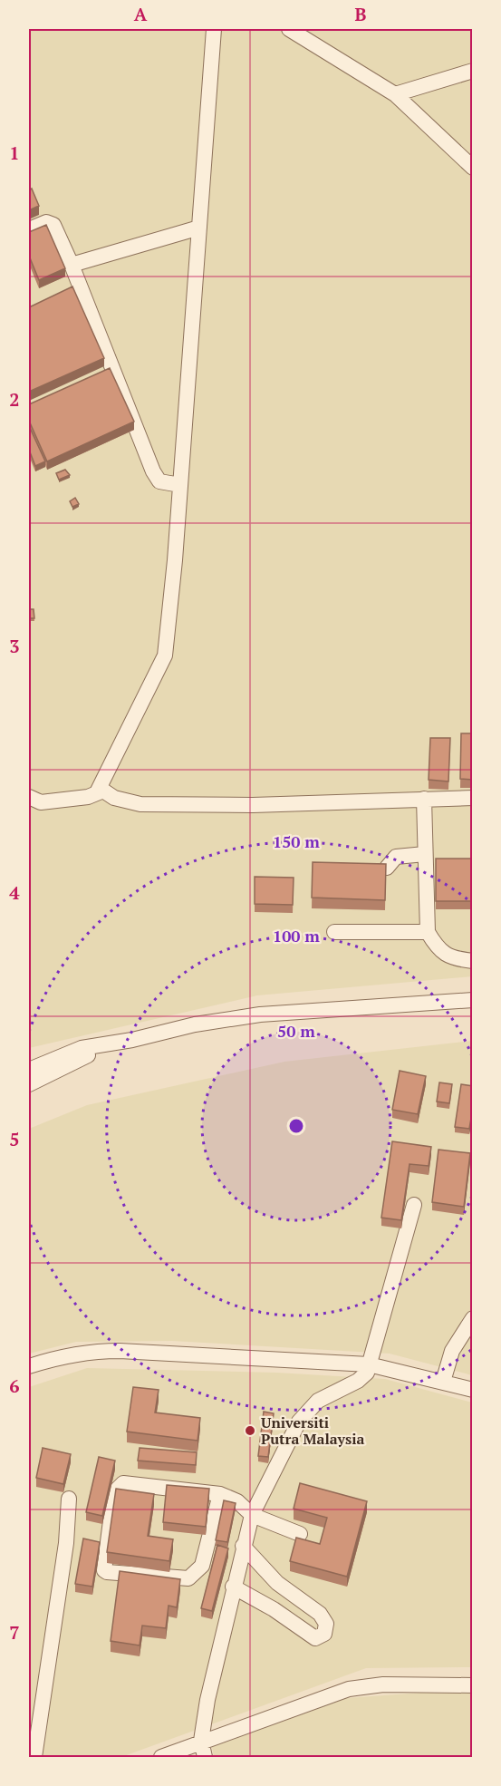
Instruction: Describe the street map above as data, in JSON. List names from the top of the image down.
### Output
{
  "places": ["Universiti Putra Malaysia"],
  "grid": {
    "columns": ["A", "B"],
    "rows": [
      "1",
      "2",
      "3",
      "4",
      "5",
      "6",
      "7"
    ]
  },
  "rings": ["150 m", "100 m", "50 m"]
}
